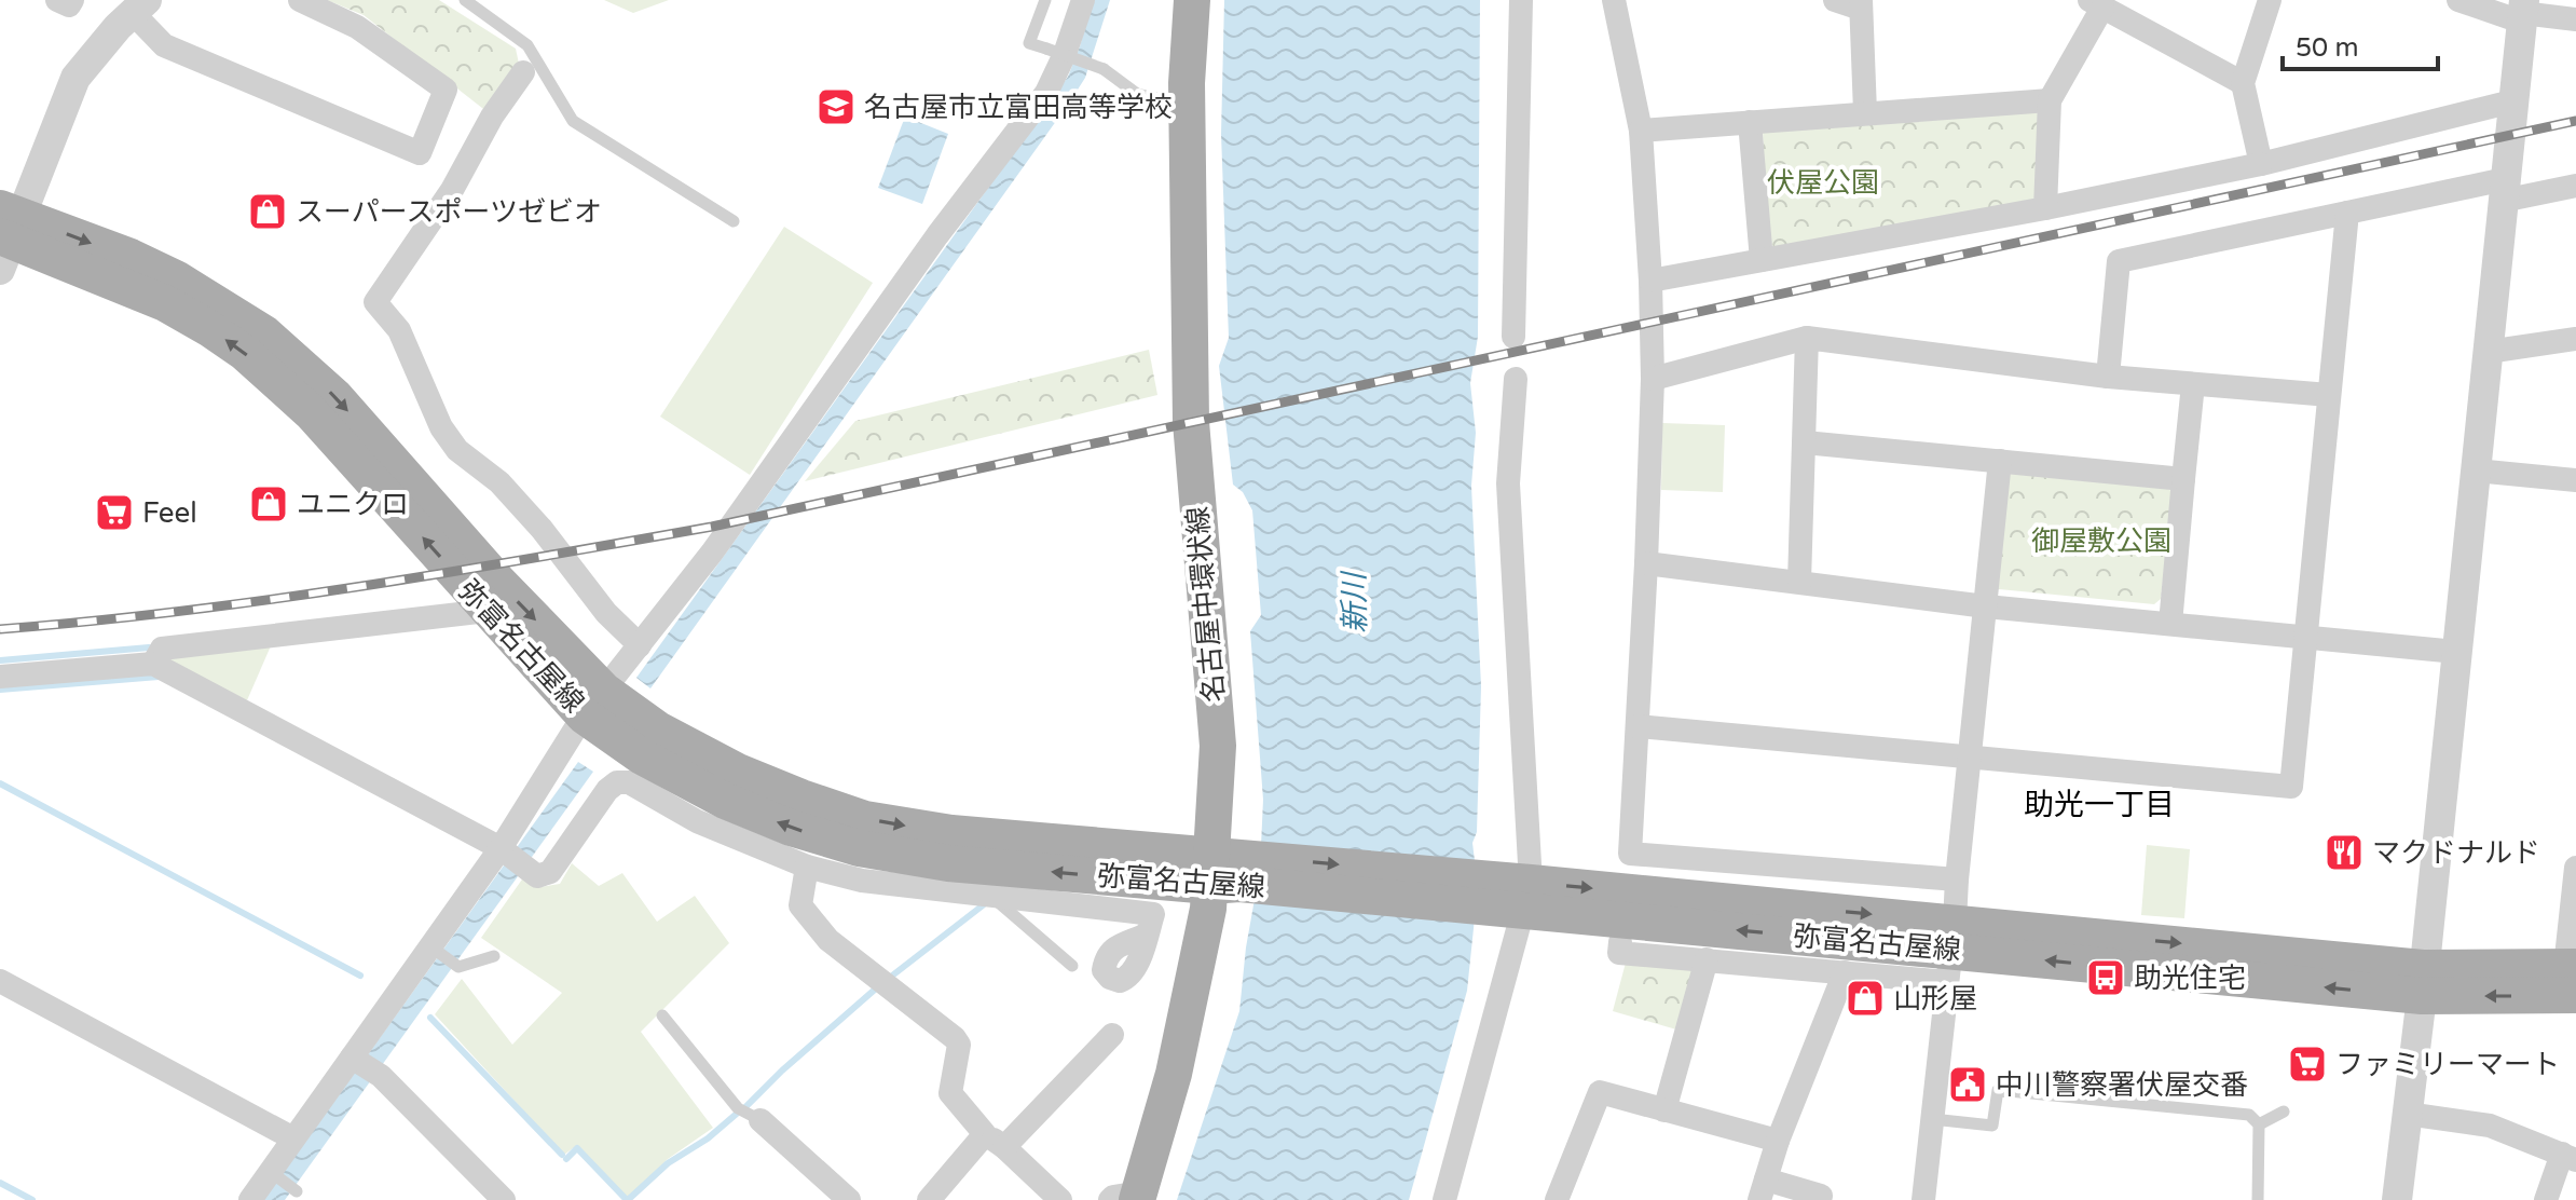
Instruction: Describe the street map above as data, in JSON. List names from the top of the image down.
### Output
{
  "streets": {
    "main road": ["名古屋中環状線", "弥富名古屋線"]
  },
  "crossings": [
    ["名古屋中環状線", "弥富名古屋線"]
  ],
  "districts": ["助光一丁目"],
  "water": ["新川"],
  "parks": ["伏屋公園", "御屋敷公園"],
  "places": {
    "school or university": ["名古屋市立富田高等学校"],
    "shop": ["スーパースポーツゼビオ", "ユニクロ", "山形屋"],
    "supermarket": ["Feel", "ファミリーマート"],
    "restaurant": ["マクドナルド"],
    "bus stop": ["助光住宅"],
    "public building": ["中川警察署伏屋交番"]
  },
  "scale_bar": "50 m"
}
